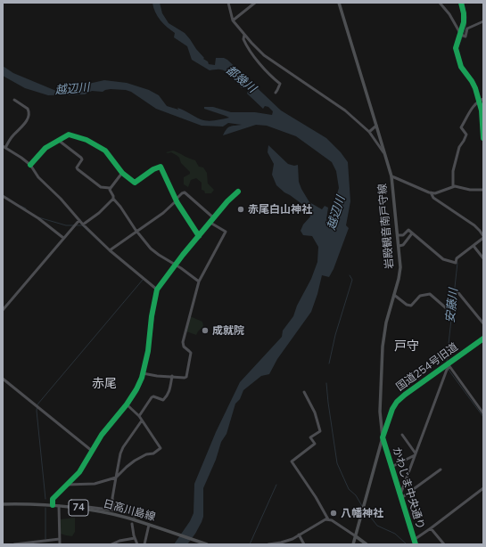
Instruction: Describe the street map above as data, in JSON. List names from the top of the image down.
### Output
{
  "streets": {
    "main road": ["岩殿観音南戸守線", "74", "日高川島線"],
    "street": ["国道254号旧道", "かわじま中央通り"]
  },
  "crossings": [
    ["岩殿観音南戸守線", "国道254号旧道"],
    ["岩殿観音南戸守線", "かわじま中央通り"],
    ["国道254号旧道", "かわじま中央通り"]
  ],
  "districts": ["戸守", "赤尾"],
  "water": ["都幾川", "越辺川", "安藤川"],
  "places": ["赤尾白山神社", "成就院", "八幡神社"]
}
